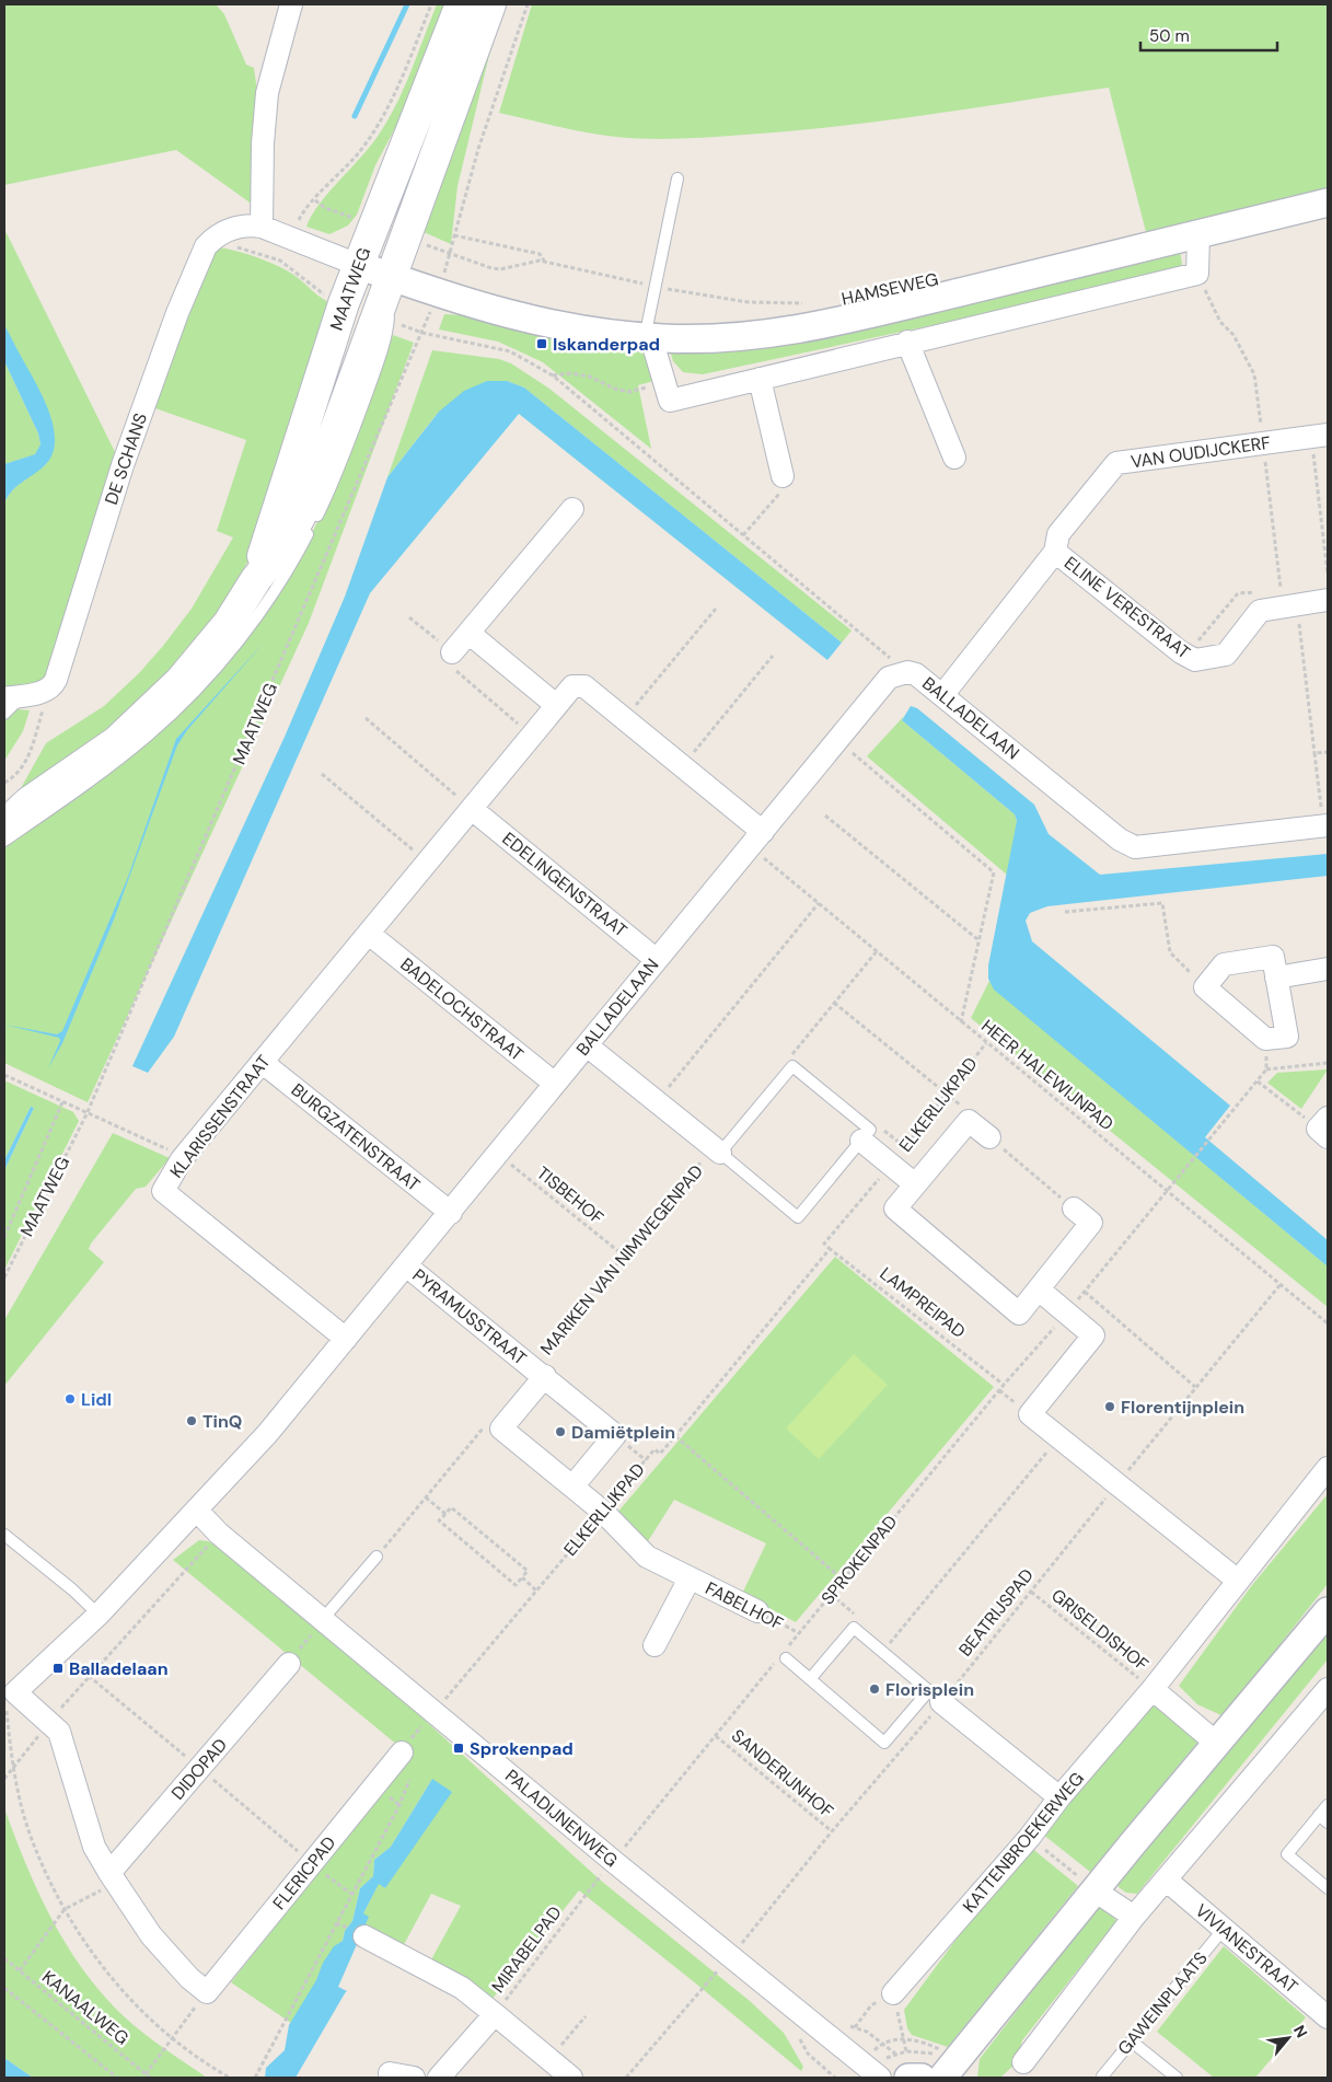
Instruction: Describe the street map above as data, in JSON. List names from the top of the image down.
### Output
{
  "streets": {
    "main road": ["MAATWEG"],
    "street": [
      "HAMSEWEG",
      "VAN OUDIJCKERF",
      "DE SCHANS",
      "ELINE VERESTRAAT",
      "BALLADELAAN",
      "EDELINGENSTRAAT",
      "BADELOCHSTRAAT",
      "ELKERLIJKPAD",
      "KLARISSENSTRAAT",
      "BURGZATENSTRAAT",
      "PYRAMUSSTRAAT",
      "FABELHOF",
      "DIDOPAD",
      "PALADIJNENWEG",
      "KATTENBROEKERWEG",
      "FLERICPAD",
      "VIVIANESTRAAT"
    ],
    "lane": ["GAWEINPLAATS"],
    "path": [
      "HEER HALEWIJNPAD",
      "TISBEHOF",
      "MARIKEN VAN NIMWEGENPAD",
      "LAMPREIPAD",
      "SPROKENPAD",
      "BEATRIJSPAD",
      "GRISELDISHOF",
      "SANDERIJNHOF",
      "MIRABELPAD",
      "KANAALWEG"
    ]
  },
  "crossings": [
    ["MAATWEG", "HAMSEWEG"],
    ["MAATWEG", "DE SCHANS"],
    ["HAMSEWEG", "DE SCHANS"],
    ["VAN OUDIJCKERF", "ELINE VERESTRAAT"],
    ["ELINE VERESTRAAT", "BALLADELAAN"],
    ["BALLADELAAN", "EDELINGENSTRAAT"],
    ["BALLADELAAN", "BADELOCHSTRAAT"],
    ["BALLADELAAN", "HEER HALEWIJNPAD"],
    ["BALLADELAAN", "KLARISSENSTRAAT"],
    ["BALLADELAAN", "BURGZATENSTRAAT"],
    ["BALLADELAAN", "TISBEHOF"],
    ["BALLADELAAN", "PYRAMUSSTRAAT"],
    ["BALLADELAAN", "PALADIJNENWEG"],
    ["EDELINGENSTRAAT", "KLARISSENSTRAAT"],
    ["BADELOCHSTRAAT", "KLARISSENSTRAAT"],
    ["HEER HALEWIJNPAD", "ELKERLIJKPAD"],
    ["HEER HALEWIJNPAD", "KLARISSENSTRAAT"],
    ["HEER HALEWIJNPAD", "SPROKENPAD"],
    ["HEER HALEWIJNPAD", "BEATRIJSPAD"],
    ["ELKERLIJKPAD", "LAMPREIPAD"],
    ["ELKERLIJKPAD", "FABELHOF"],
    ["ELKERLIJKPAD", "PALADIJNENWEG"],
    ["ELKERLIJKPAD", "FLERICPAD"],
    ["KLARISSENSTRAAT", "BURGZATENSTRAAT"],
    ["TISBEHOF", "MARIKEN VAN NIMWEGENPAD"],
    ["MARIKEN VAN NIMWEGENPAD", "PYRAMUSSTRAAT"],
    ["LAMPREIPAD", "SPROKENPAD"],
    ["SPROKENPAD", "FABELHOF"],
    ["SPROKENPAD", "SANDERIJNHOF"],
    ["SPROKENPAD", "PALADIJNENWEG"],
    ["SPROKENPAD", "MIRABELPAD"],
    ["BEATRIJSPAD", "GRISELDISHOF"],
    ["BEATRIJSPAD", "SANDERIJNHOF"],
    ["BEATRIJSPAD", "PALADIJNENWEG"],
    ["GRISELDISHOF", "KATTENBROEKERWEG"],
    ["PALADIJNENWEG", "MIRABELPAD"],
    ["VIVIANESTRAAT", "GAWEINPLAATS"]
  ],
  "places": {
    "transit": ["Iskanderpad", "Balladelaan", "Sprokenpad"],
    "other": [
      "Lidl",
      "Florentijnplein",
      "TinQ",
      "Damiëtplein",
      "Florisplein"
    ]
  },
  "scale_bar": "50 m",
  "north": "top right"
}
